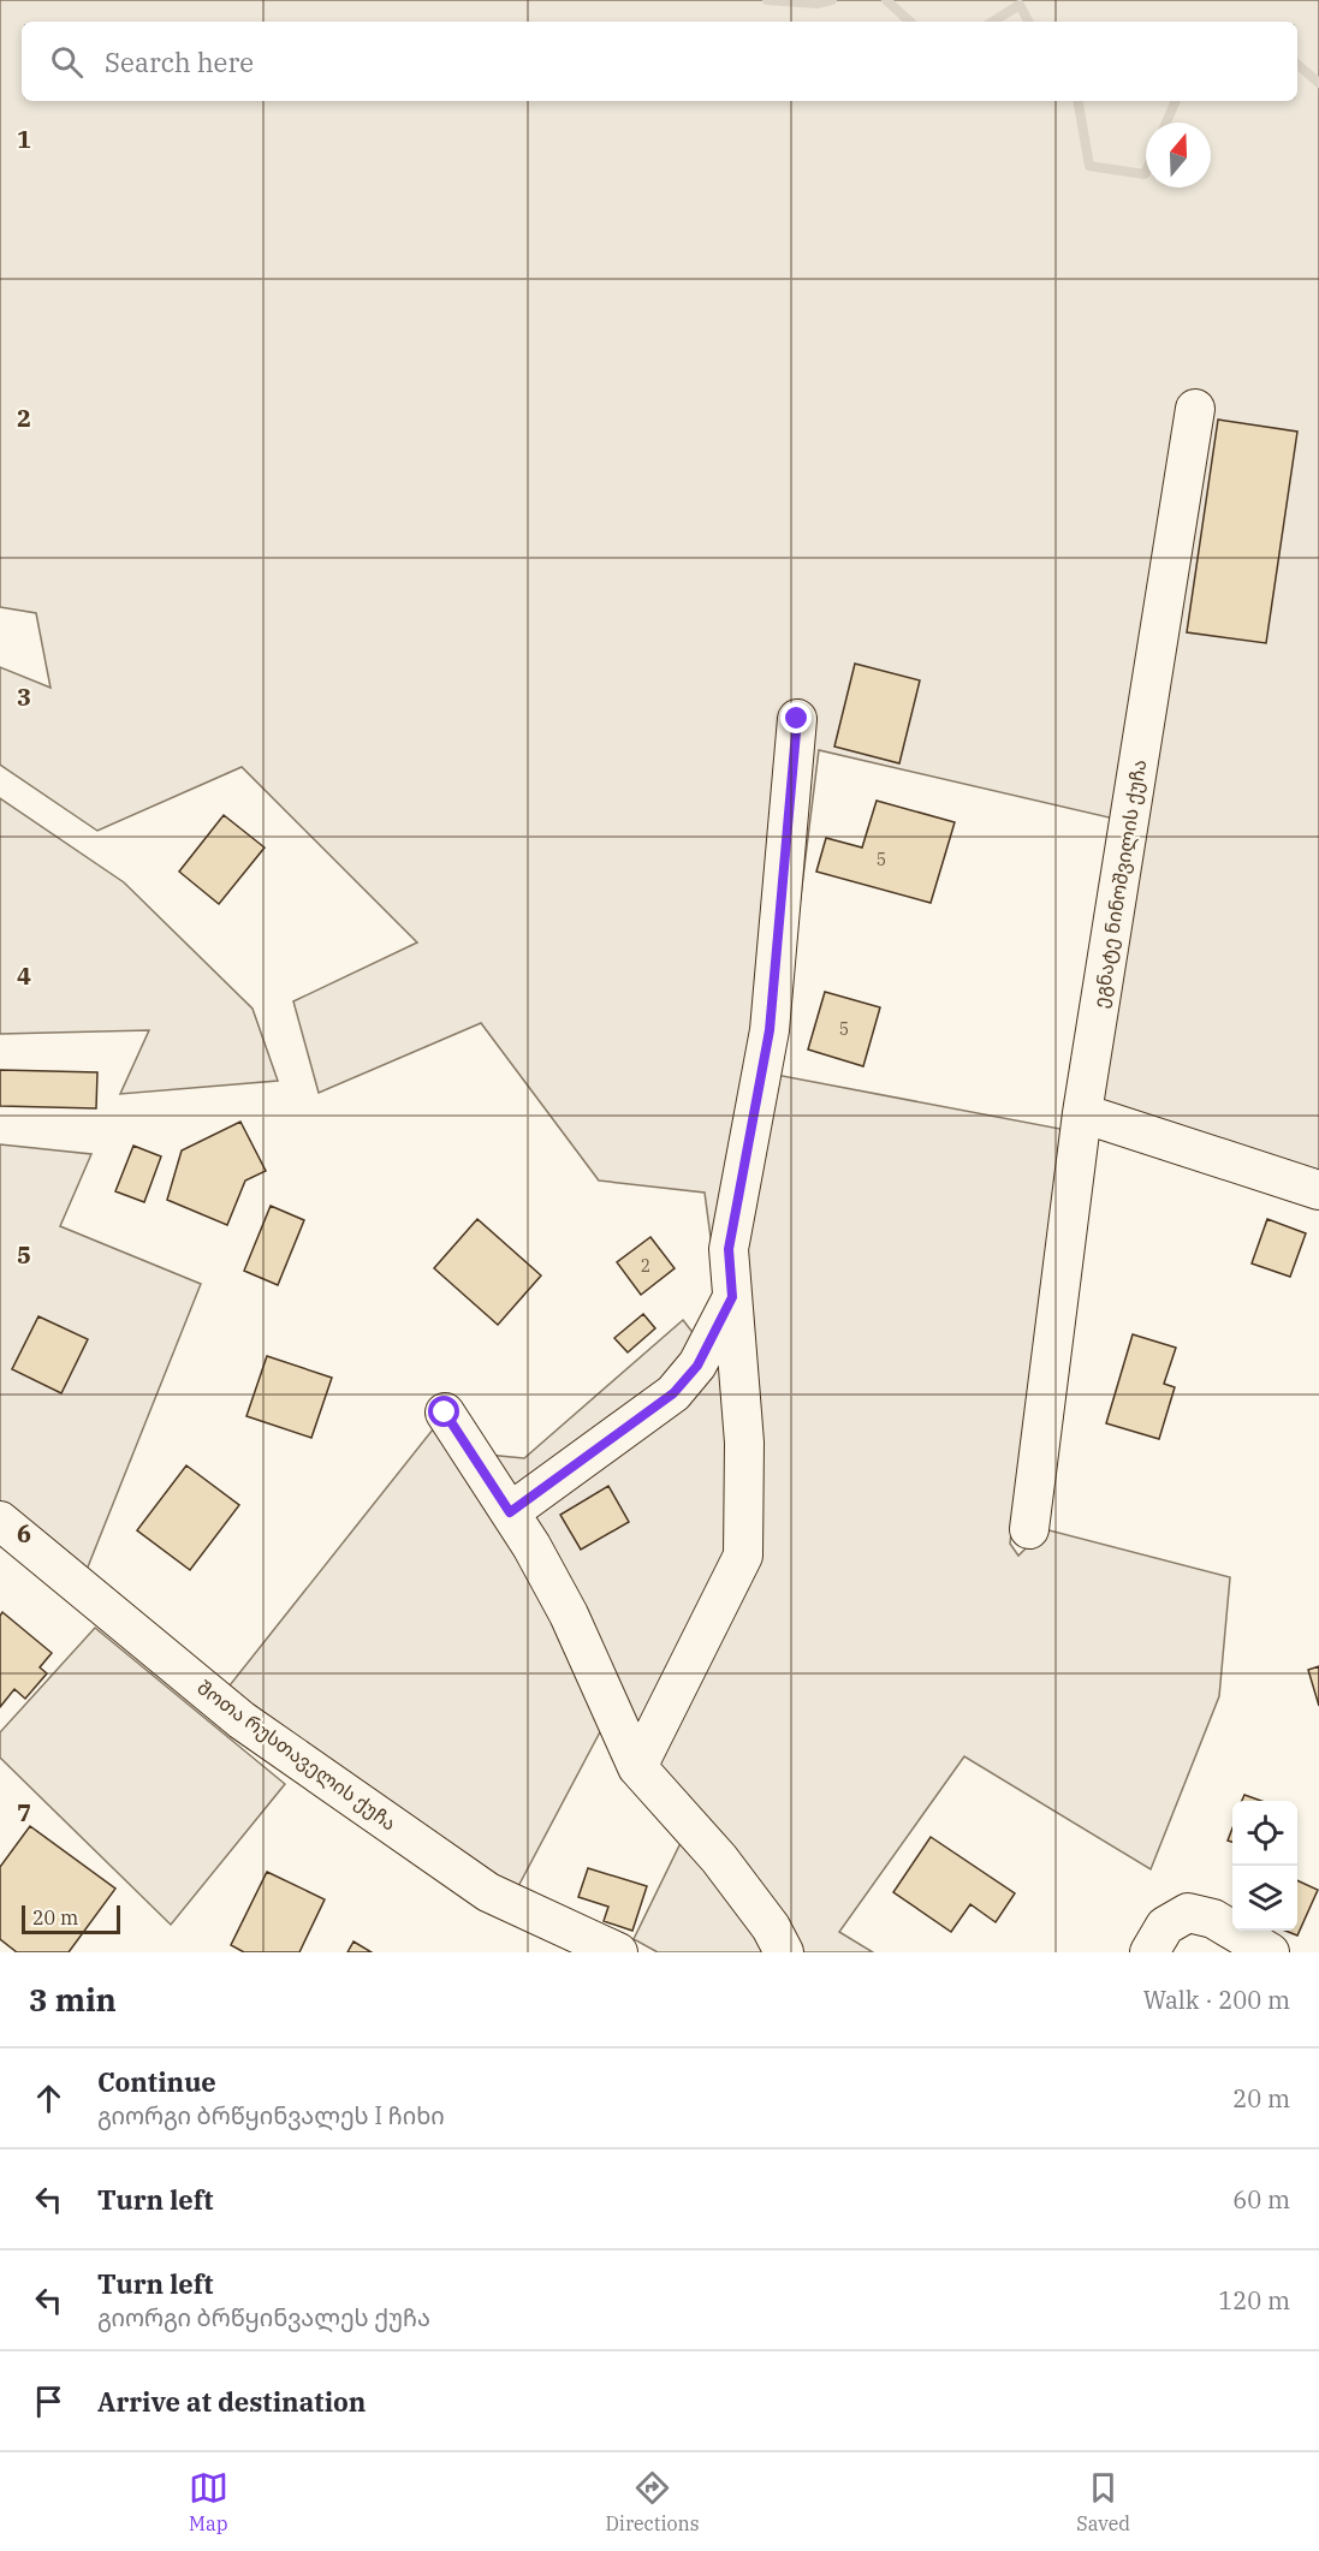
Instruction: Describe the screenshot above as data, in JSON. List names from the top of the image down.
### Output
{
  "streets": {
    "street": ["ეგნატე ნინოშვილის ქუჩა", "შოთა რუსთაველის ქუჩა"]
  },
  "house_numbers": ["5", "5", "2"],
  "scale_bar": "20 m",
  "north": "top",
  "page": {
    "search": "Search here",
    "scale": "20 m",
    "heading": ["3 min", "Walk · 200 m"],
    "list": [
      ["Continue", "გიორგი ბრწყინვალეს I ჩიხი", "20 m"],
      ["Turn left", "60 m"],
      ["Turn left", "გიორგი ბრწყინვალეს ქუჩა", "120 m"],
      "Arrive at destination"
    ],
    "nav": ["Map", "Directions", "Saved"]
  },
  "grid": {
    "rows": [
      "1",
      "2",
      "3",
      "4",
      "5",
      "6",
      "7"
    ]
  }
}
